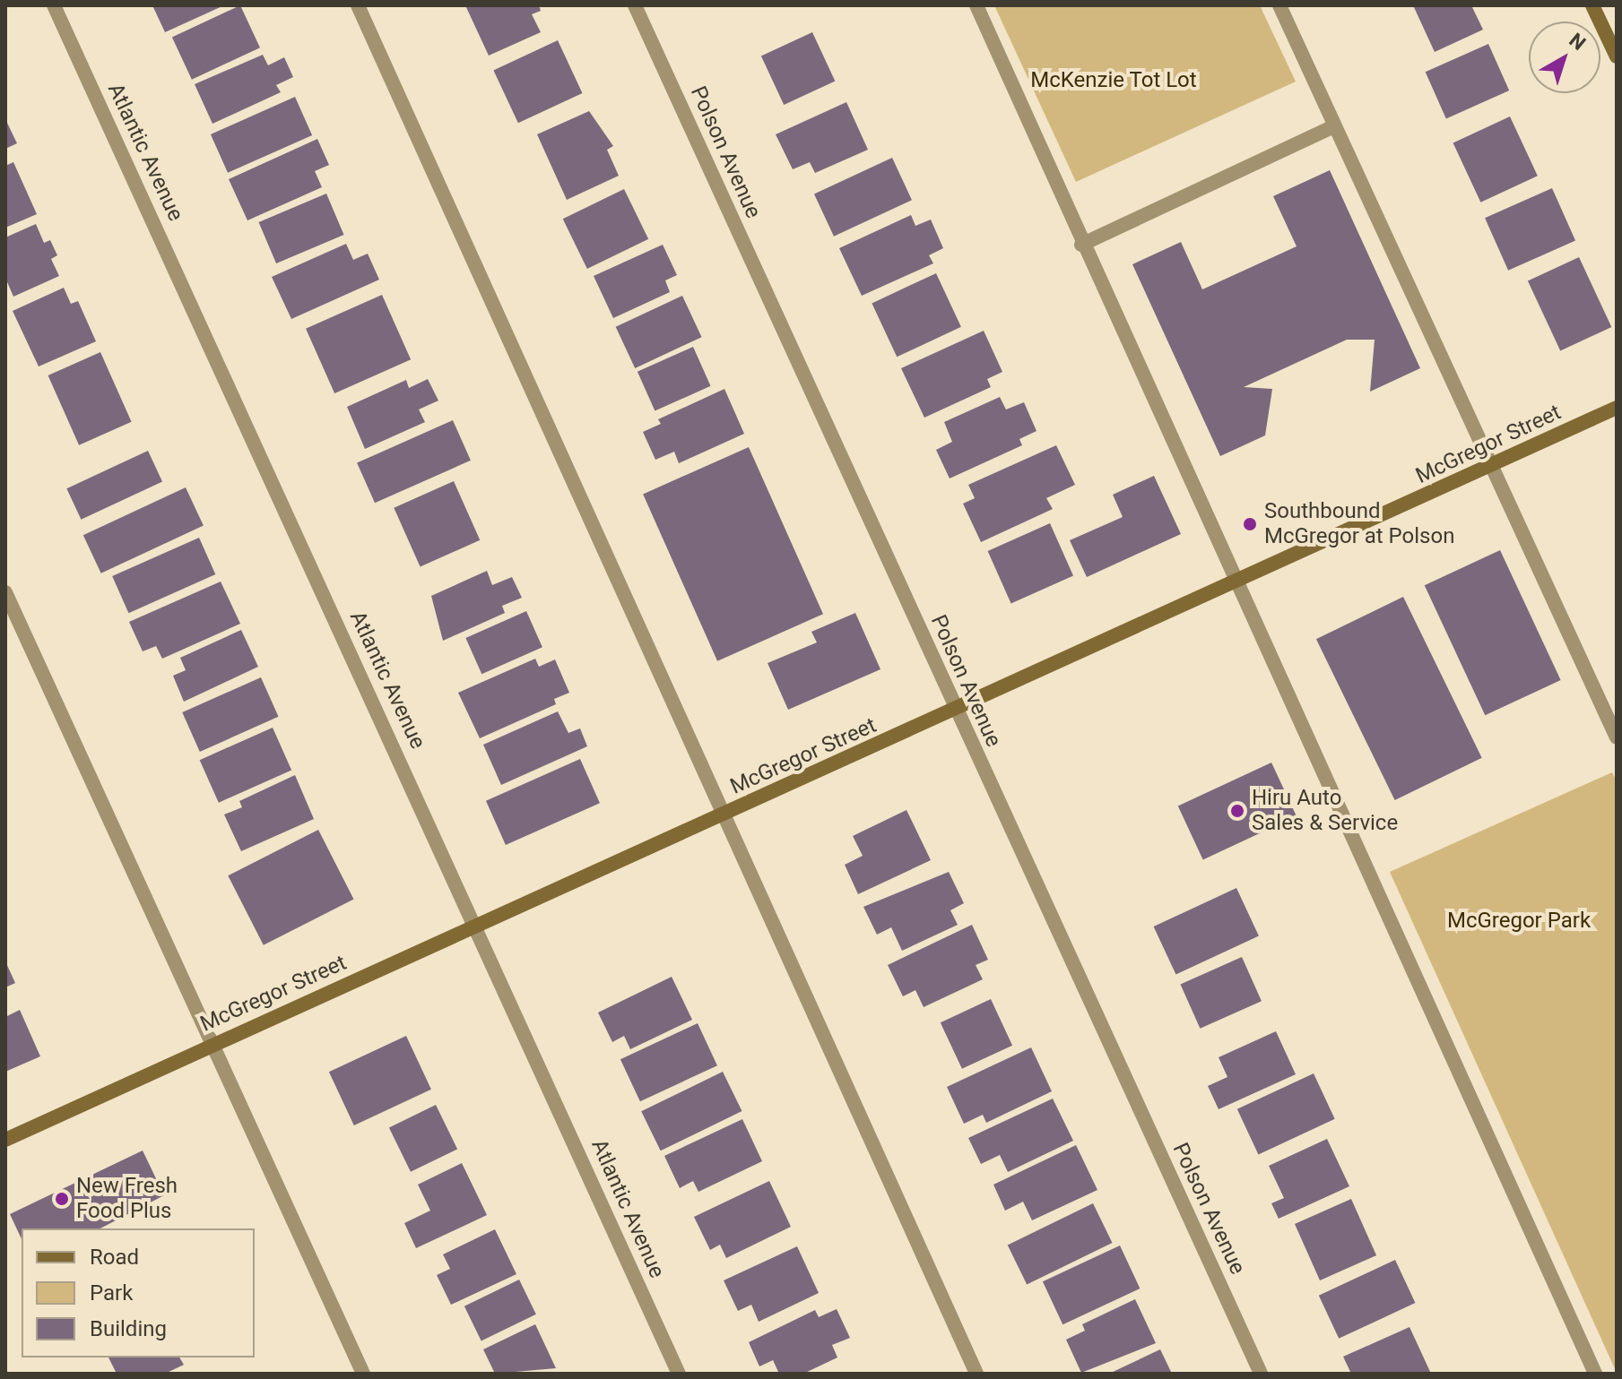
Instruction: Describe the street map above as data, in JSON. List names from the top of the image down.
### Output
{
  "streets": {
    "main road": ["McGregor Street"],
    "street": ["Atlantic Avenue", "Polson Avenue"]
  },
  "crossings": [
    ["Atlantic Avenue", "McGregor Street"],
    ["Polson Avenue", "McGregor Street"]
  ],
  "parks": ["McKenzie Tot Lot", "McGregor Park"],
  "places": ["Southbound McGregor at Polson", "Hiru Auto Sales & Service", "New Fresh Food Plus"],
  "legend": ["Road", "Park", "Building"],
  "north": "top right"
}
